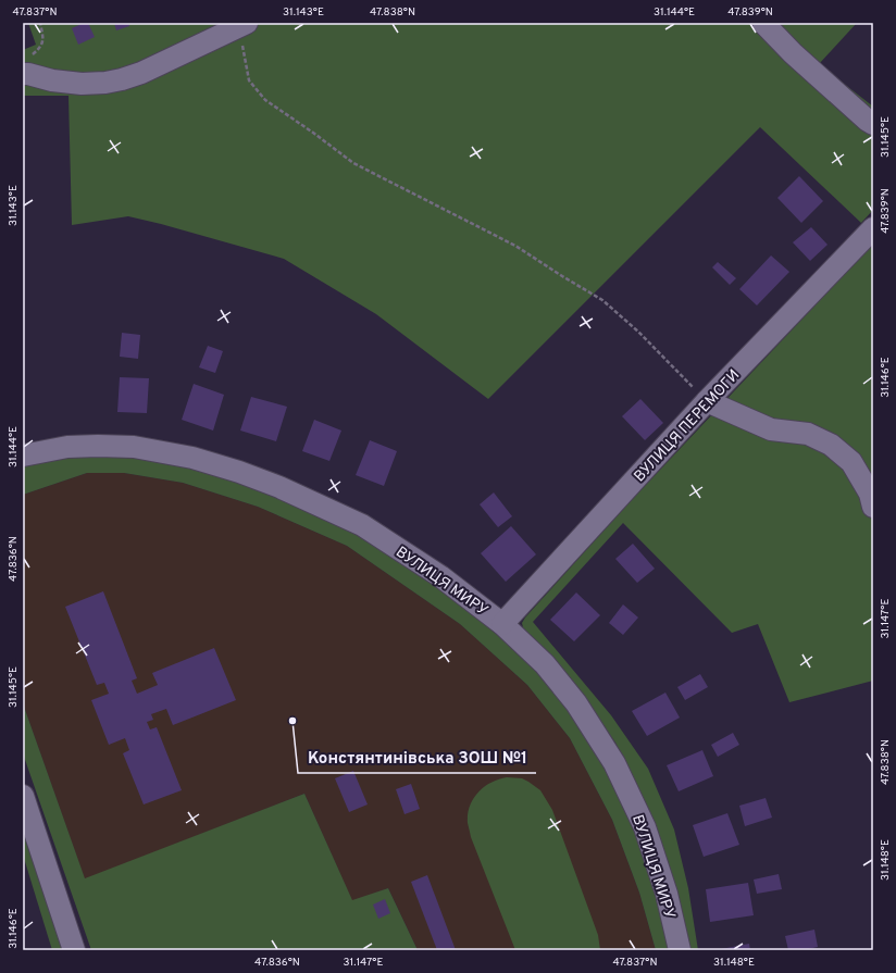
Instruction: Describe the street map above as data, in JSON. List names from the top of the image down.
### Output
{
  "streets": {
    "street": ["ВУЛИЦЯ ПЕРЕМОГИ", "ВУЛИЦЯ МИРУ"]
  },
  "crossings": [
    ["ВУЛИЦЯ ПЕРЕМОГИ", "ВУЛИЦЯ МИРУ"]
  ],
  "places": ["Констянтинівська ЗОШ №1"],
  "coordinates": [
    "47.837°N",
    "31.143°E",
    "47.838°N",
    "31.144°E",
    "47.839°N",
    "31.145°E",
    "31.146°E",
    "47.836°N",
    "31.147°E",
    "31.148°E"
  ]
}
